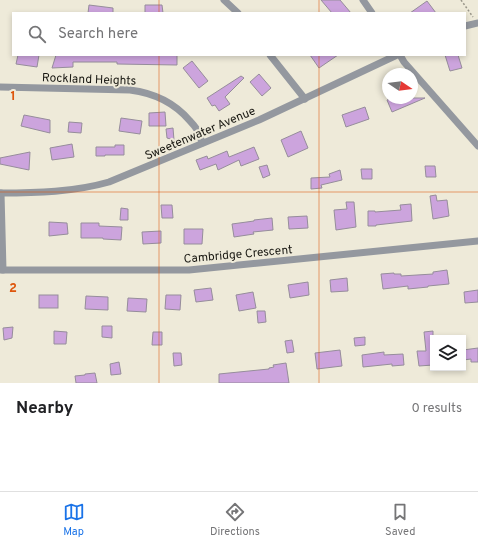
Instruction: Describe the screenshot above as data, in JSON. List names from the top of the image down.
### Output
{
  "streets": {
    "street": ["Rockland Heights", "Sweetenwater Avenue", "Cambridge Crescent"]
  },
  "crossings": [
    ["Rockland Heights", "Sweetenwater Avenue"]
  ],
  "north": "right",
  "page": {
    "search": "Search here",
    "heading": ["Nearby", "0 results"],
    "nav": ["Map", "Directions", "Saved"]
  },
  "grid": {
    "rows": ["1", "2"]
  }
}
